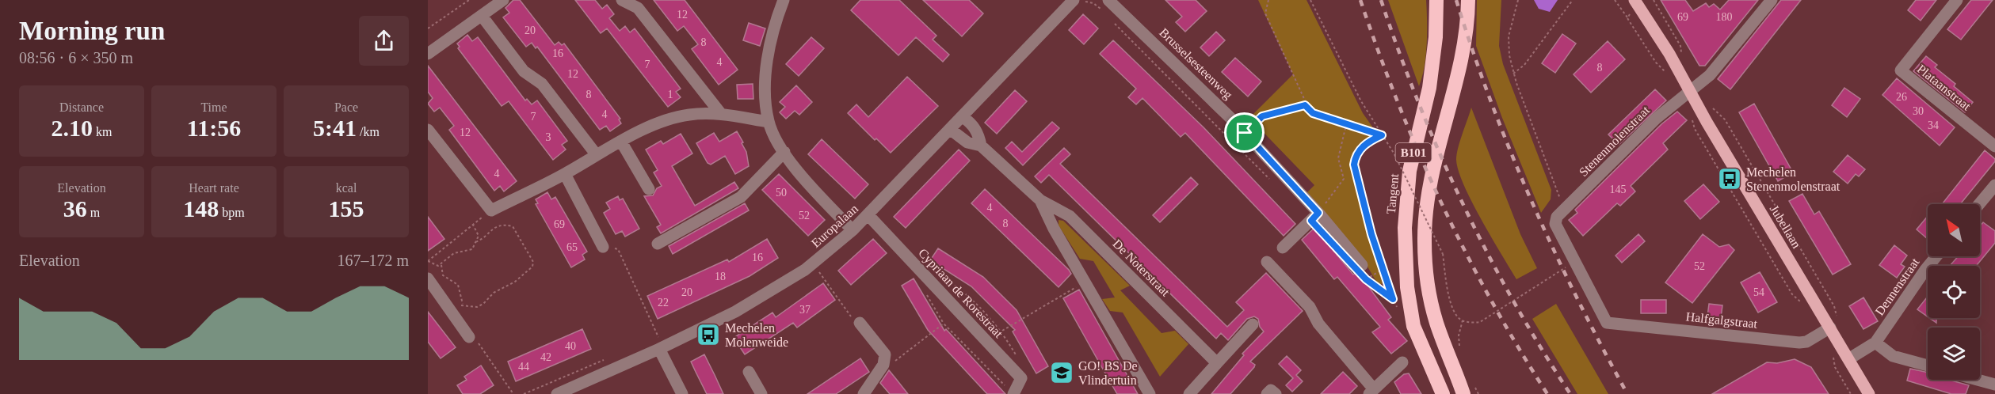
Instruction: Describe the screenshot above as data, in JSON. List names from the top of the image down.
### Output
{
  "streets": {
    "highway": ["B101", "Tangent"],
    "main road": ["Jubellaan"],
    "street": [
      "Brusselsesteenweg",
      "Plataanstraat",
      "Stenenmolenstraat",
      "Europalaan",
      "De Noterstraat",
      "Dennenstraat",
      "Cypriaan de Rorestraat",
      "Halfgalgstraat"
    ]
  },
  "crossings": [
    ["Stenenmolenstraat", "Jubellaan"],
    ["Stenenmolenstraat", "Halfgalgstraat"],
    ["Europalaan", "De Noterstraat"],
    ["Europalaan", "Cypriaan de Rorestraat"],
    ["Jubellaan", "Halfgalgstraat"]
  ],
  "places": {
    "bus stop": ["Mechelen Stenenmolenstraat", "Mechelen Molenweide"],
    "school or university": ["GO! BS De Vlindertuin"]
  },
  "house_numbers": [
    "12",
    "69",
    "180",
    "20",
    "8",
    "16",
    "4",
    "7",
    "8",
    "12",
    "8",
    "1",
    "26",
    "30",
    "4",
    "7",
    "34",
    "12",
    "3",
    "4",
    "145",
    "50",
    "4",
    "52",
    "8",
    "69",
    "65",
    "16",
    "52",
    "18",
    "20",
    "54",
    "22",
    "37",
    "40",
    "42",
    "44"
  ],
  "north": "top left",
  "page": {
    "heading": ["Morning run", "08:56 · 6 × 350 m"],
    "stats": [
      ["Distance", "2.10 km"],
      ["Time", "11:56"],
      ["Pace", "5:41 /km"],
      ["Elevation", "36 m"],
      ["Heart rate", "148 bpm"],
      ["kcal", "155"]
    ],
    "chart": ["Elevation", "167–172 m"]
  }
}
